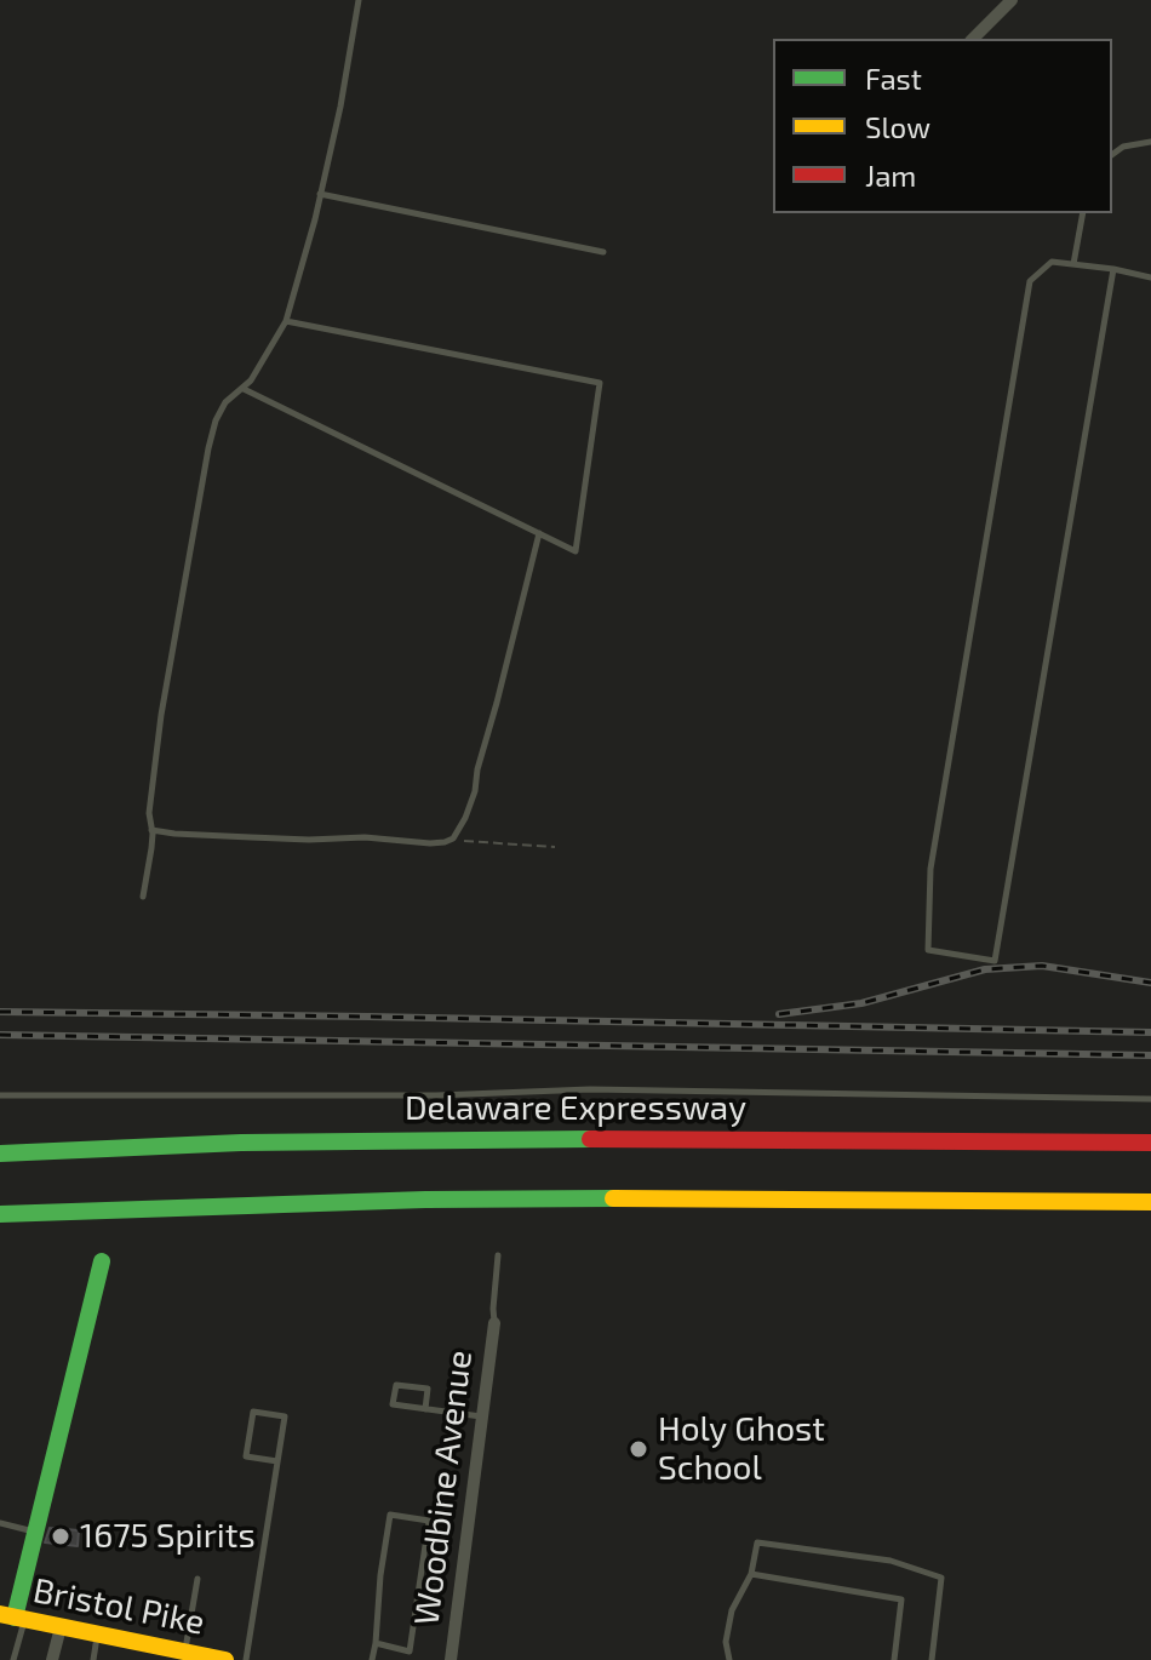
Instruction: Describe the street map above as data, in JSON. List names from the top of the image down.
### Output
{
  "streets": {
    "main road": ["Delaware Expressway", "Bristol Pike"],
    "street": ["Woodbine Avenue"]
  },
  "places": ["Holy Ghost School", "1675 Spirits"],
  "legend": ["Fast", "Slow", "Jam"]
}
